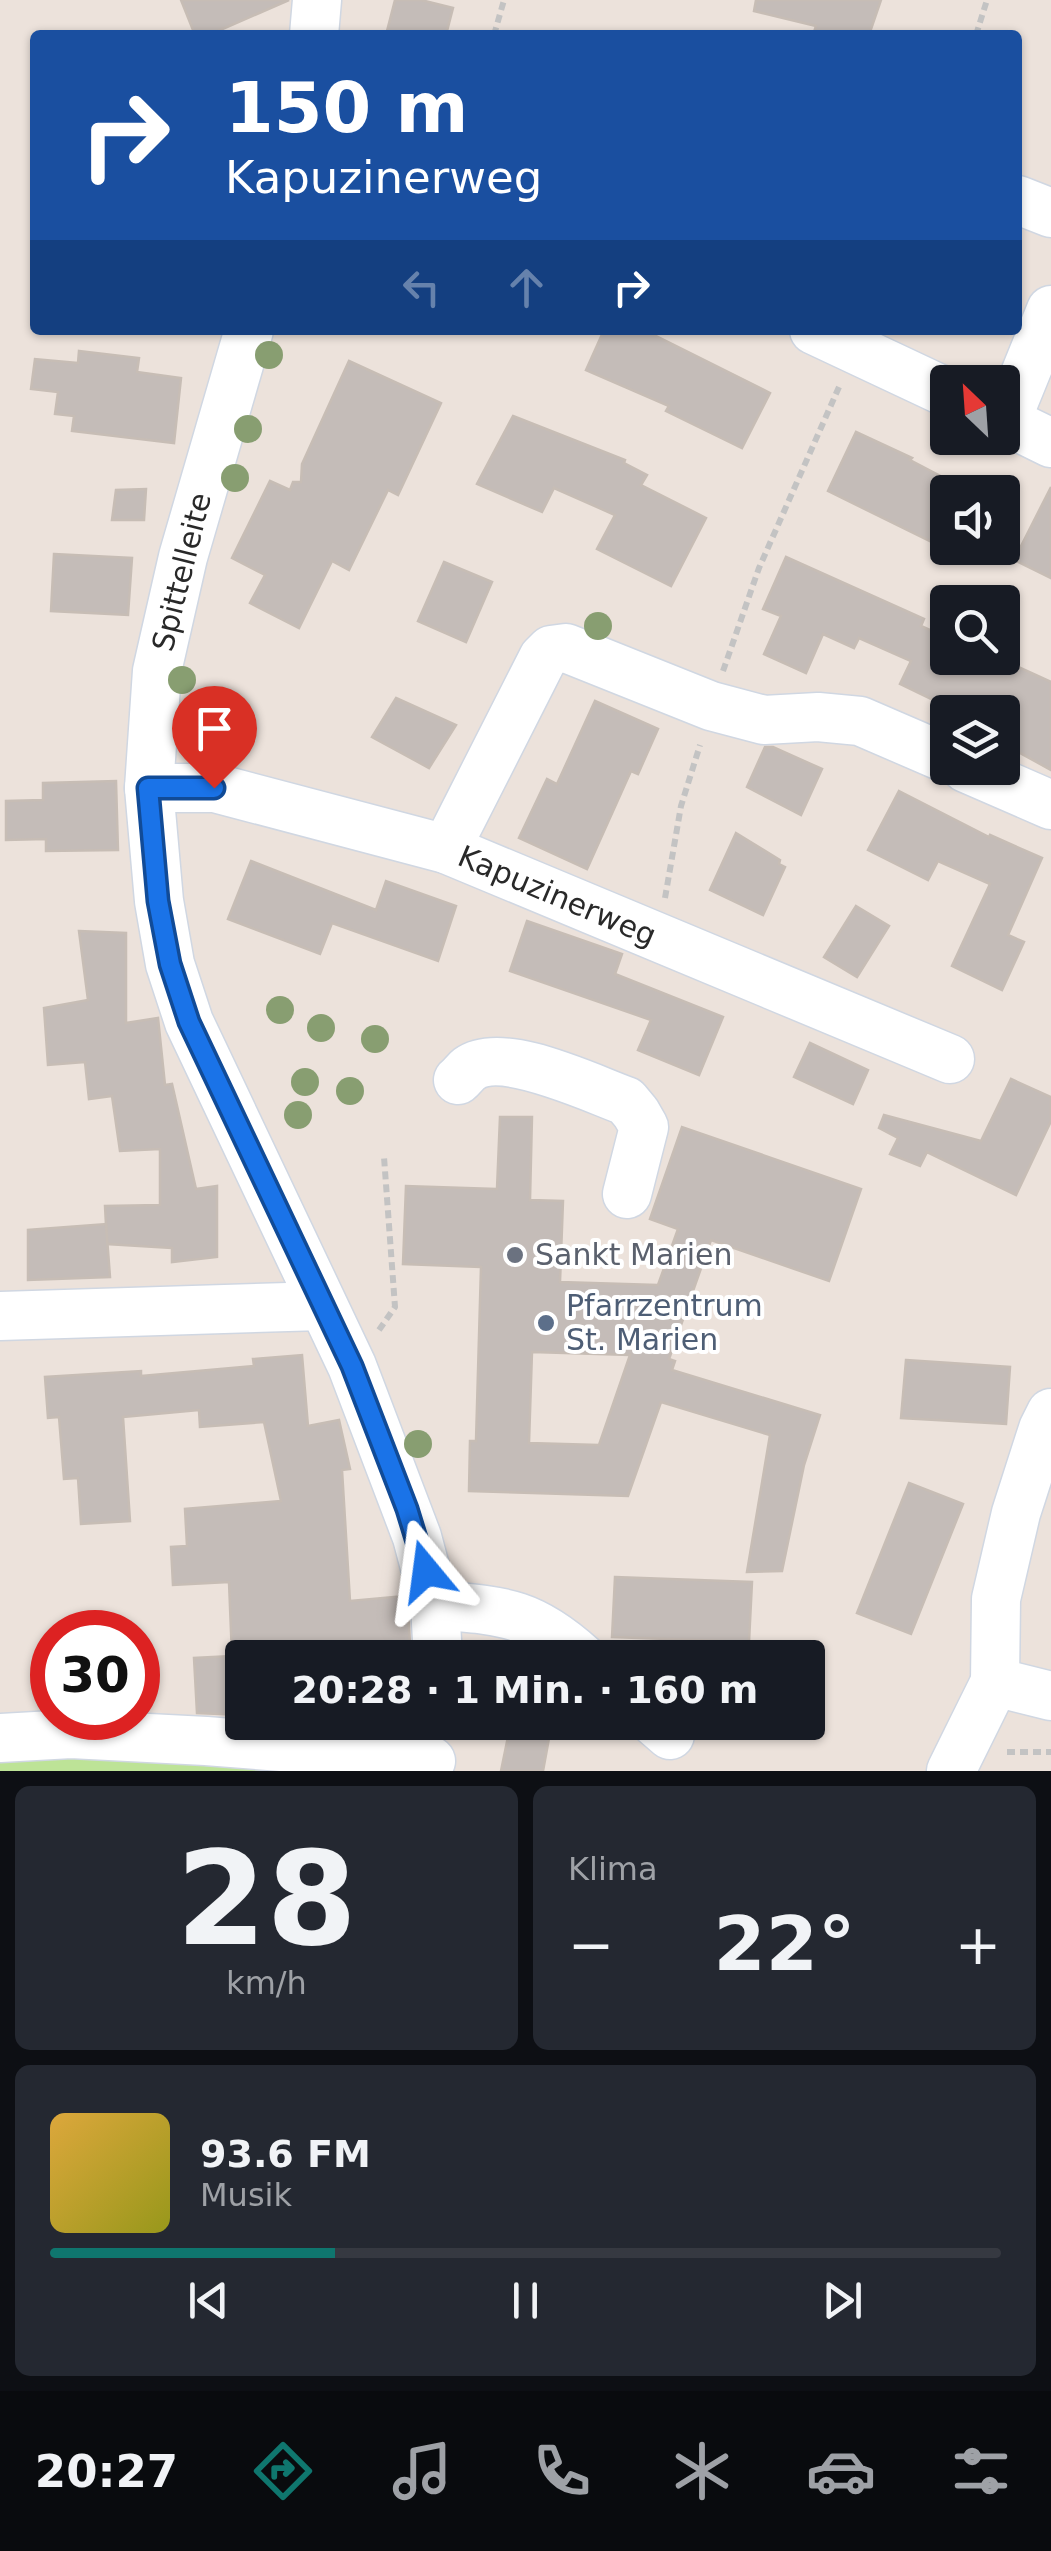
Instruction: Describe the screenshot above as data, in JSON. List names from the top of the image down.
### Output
{
  "streets": {
    "street": ["Spittelleite", "Kapuzinerweg"]
  },
  "crossings": [
    ["Spittelleite", "Kapuzinerweg"]
  ],
  "places": ["Sankt Marien", "Pfarrzentrum St. Marien"],
  "north": "top left",
  "page": {
    "turn": ["150 m", "Kapuzinerweg"],
    "limit": "30",
    "trip": "20:28 · 1 Min. · 160 m",
    "tile": [
      ["28", "km/h"],
      "Klima"
    ],
    "heat": ["−", "22°", "+"],
    "song": ["93.6 FM", "Musik"],
    "tabs": "20:27"
  }
}
